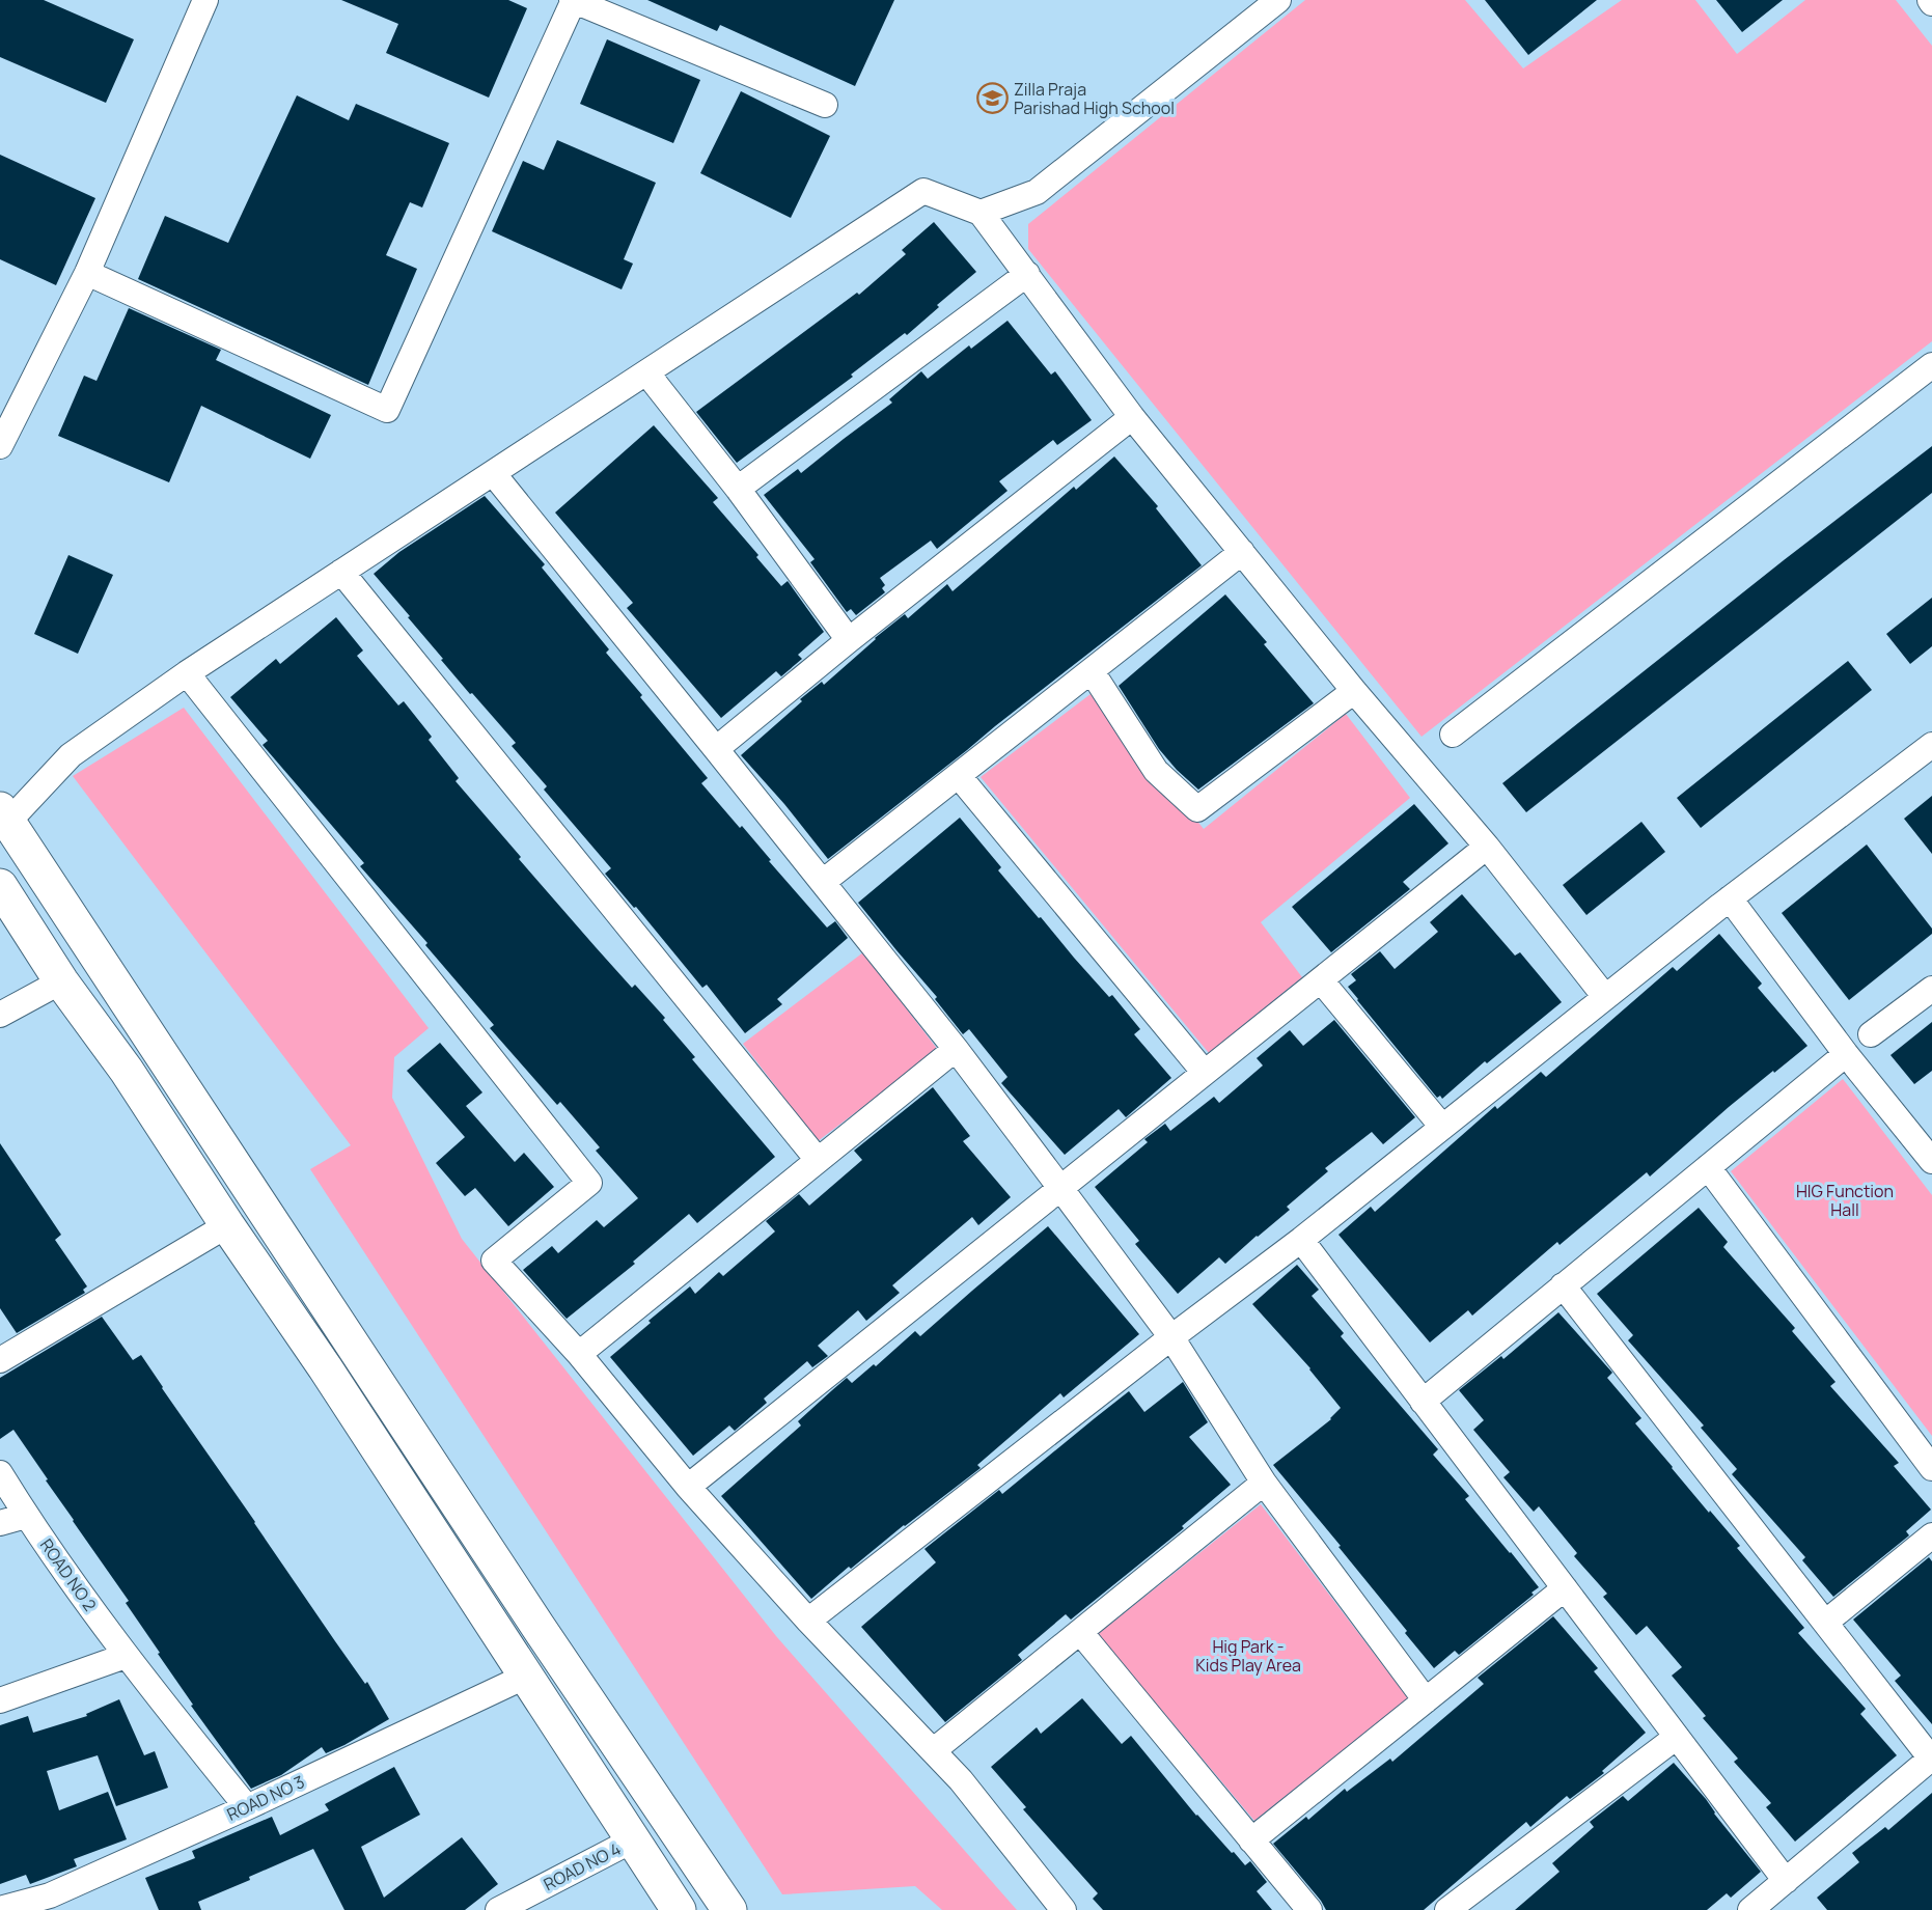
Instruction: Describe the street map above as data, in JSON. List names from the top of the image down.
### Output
{
  "streets": {
    "street": ["ROAD NO 2", "ROAD NO 3", "ROAD NO 4"]
  },
  "crossings": [
    ["ROAD NO 2", "ROAD NO 3"]
  ],
  "parks": ["HIG Function Hall", "Hig Park - Kids Play Area"],
  "places": {
    "school or university": ["Zilla Praja Parishad High School"]
  }
}
